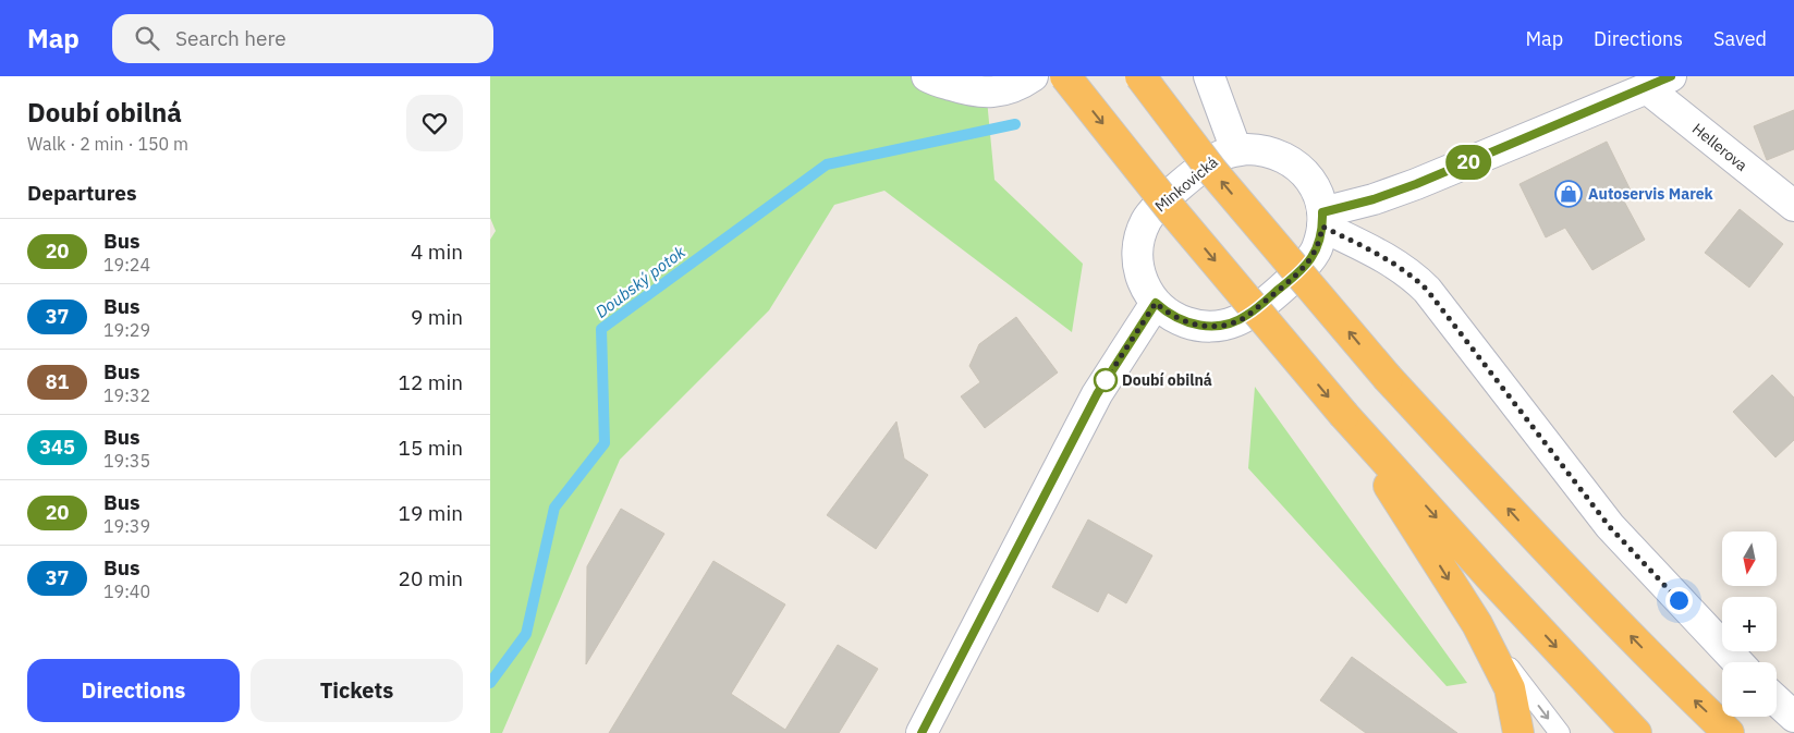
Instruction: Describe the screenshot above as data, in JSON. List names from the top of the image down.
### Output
{
  "streets": {
    "street": ["Hellerova", "Minkovická"]
  },
  "water": ["Doubský potok"],
  "places": {
    "shop": ["Autoservis Marek"],
    "other": ["Doubí obilná"]
  },
  "lines": ["bus line 20"],
  "north": "bottom",
  "page": {
    "header": "Map",
    "search": "Search here",
    "nav": ["Map", "Directions", "Saved"],
    "heading": [
      ["Doubí obilná", "Walk · 2 min · 150 m"],
      "Departures"
    ],
    "on_map": "20",
    "list": [
      {
        "mark": "20",
        "name": "Bus",
        "note": "19:24",
        "value": "4 min"
      },
      {
        "mark": "37",
        "name": "Bus",
        "note": "19:29",
        "value": "9 min"
      },
      {
        "mark": "81",
        "name": "Bus",
        "note": "19:32",
        "value": "12 min"
      },
      {
        "mark": "345",
        "name": "Bus",
        "note": "19:35",
        "value": "15 min"
      },
      {
        "mark": "20",
        "name": "Bus",
        "note": "19:39",
        "value": "19 min"
      },
      {
        "mark": "37",
        "name": "Bus",
        "note": "19:40",
        "value": "20 min"
      }
    ],
    "map_buttons": ["+", "−"],
    "buttons": ["Directions", "Tickets"]
  }
}
